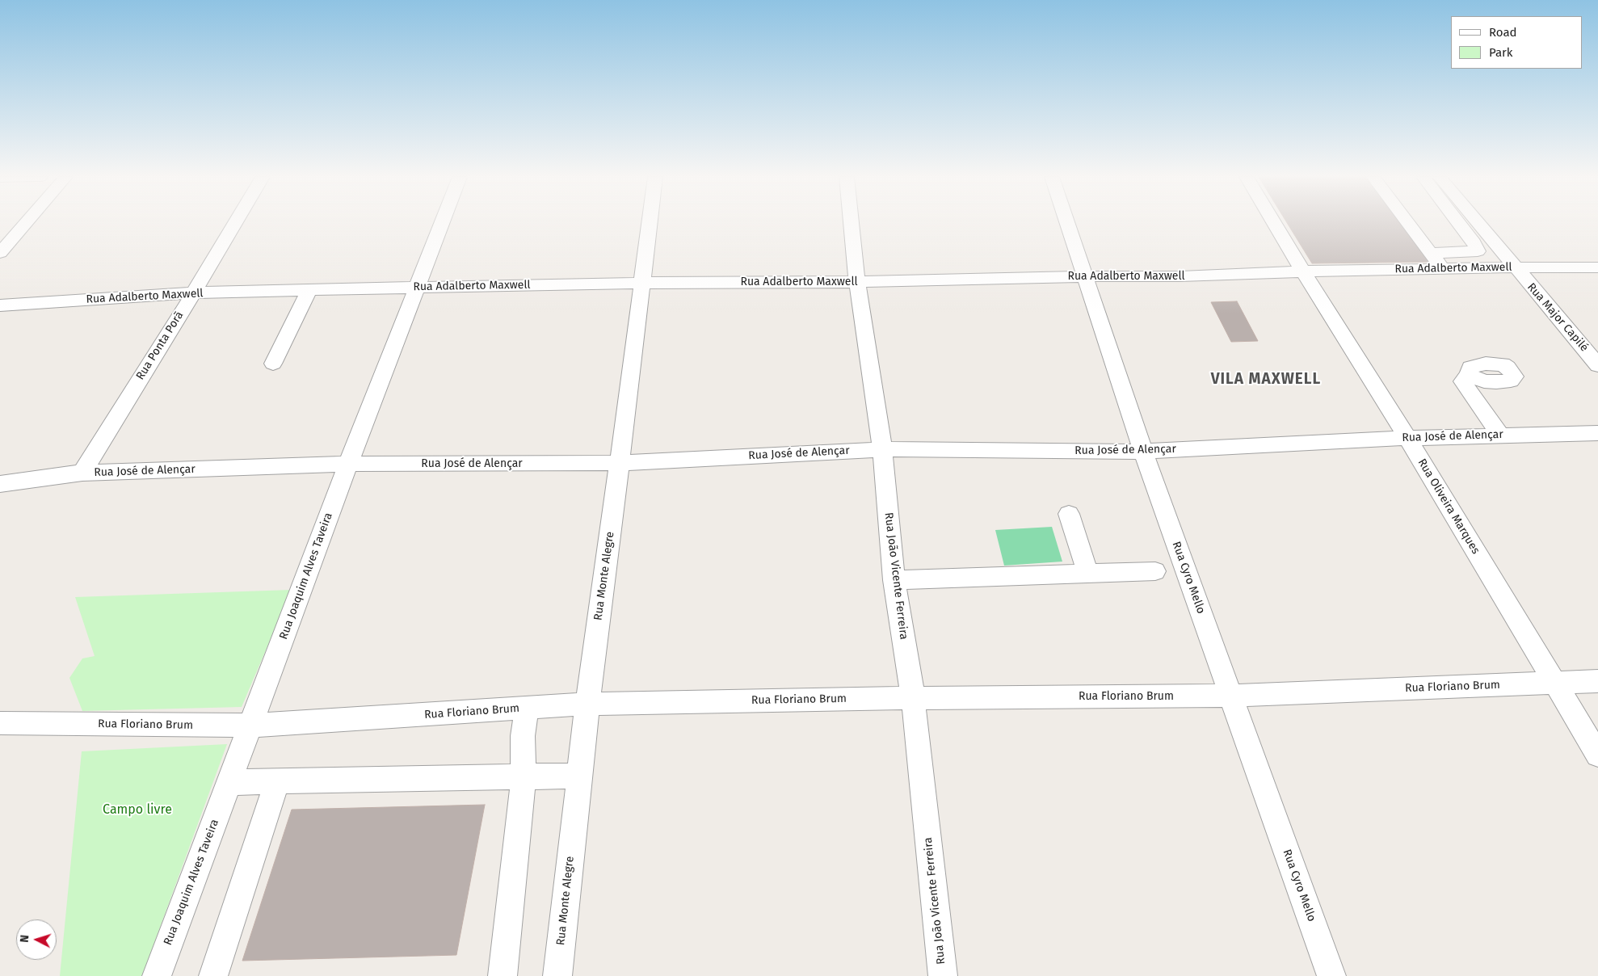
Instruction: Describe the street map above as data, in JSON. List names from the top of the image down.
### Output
{
  "streets": {
    "street": [
      "Rua Adalberto Maxwell",
      "Rua Major Capilé",
      "Rua Ponta Porã",
      "Rua José de Alençar",
      "Rua Oliveira Marques",
      "Rua Joaquim Alves Taveira",
      "Rua Monte Alegre",
      "Rua João Vicente Ferreira",
      "Rua Cyro Mello",
      "Rua Floriano Brum"
    ]
  },
  "crossings": [
    ["Rua Adalberto Maxwell", "Rua Major Capilé"],
    ["Rua Adalberto Maxwell", "Rua Ponta Porã"],
    ["Rua Adalberto Maxwell", "Rua Oliveira Marques"],
    ["Rua Adalberto Maxwell", "Rua Joaquim Alves Taveira"],
    ["Rua Adalberto Maxwell", "Rua Monte Alegre"],
    ["Rua Adalberto Maxwell", "Rua João Vicente Ferreira"],
    ["Rua Adalberto Maxwell", "Rua Cyro Mello"],
    ["Rua Ponta Porã", "Rua José de Alençar"],
    ["Rua José de Alençar", "Rua Oliveira Marques"],
    ["Rua José de Alençar", "Rua Joaquim Alves Taveira"],
    ["Rua José de Alençar", "Rua Monte Alegre"],
    ["Rua José de Alençar", "Rua João Vicente Ferreira"],
    ["Rua José de Alençar", "Rua Cyro Mello"],
    ["Rua Oliveira Marques", "Rua Floriano Brum"],
    ["Rua Joaquim Alves Taveira", "Rua Floriano Brum"],
    ["Rua Monte Alegre", "Rua Floriano Brum"],
    ["Rua João Vicente Ferreira", "Rua Floriano Brum"],
    ["Rua Cyro Mello", "Rua Floriano Brum"]
  ],
  "districts": ["VILA MAXWELL"],
  "parks": ["Campo livre"],
  "legend": ["Road", "Park"],
  "north": "left"
}
